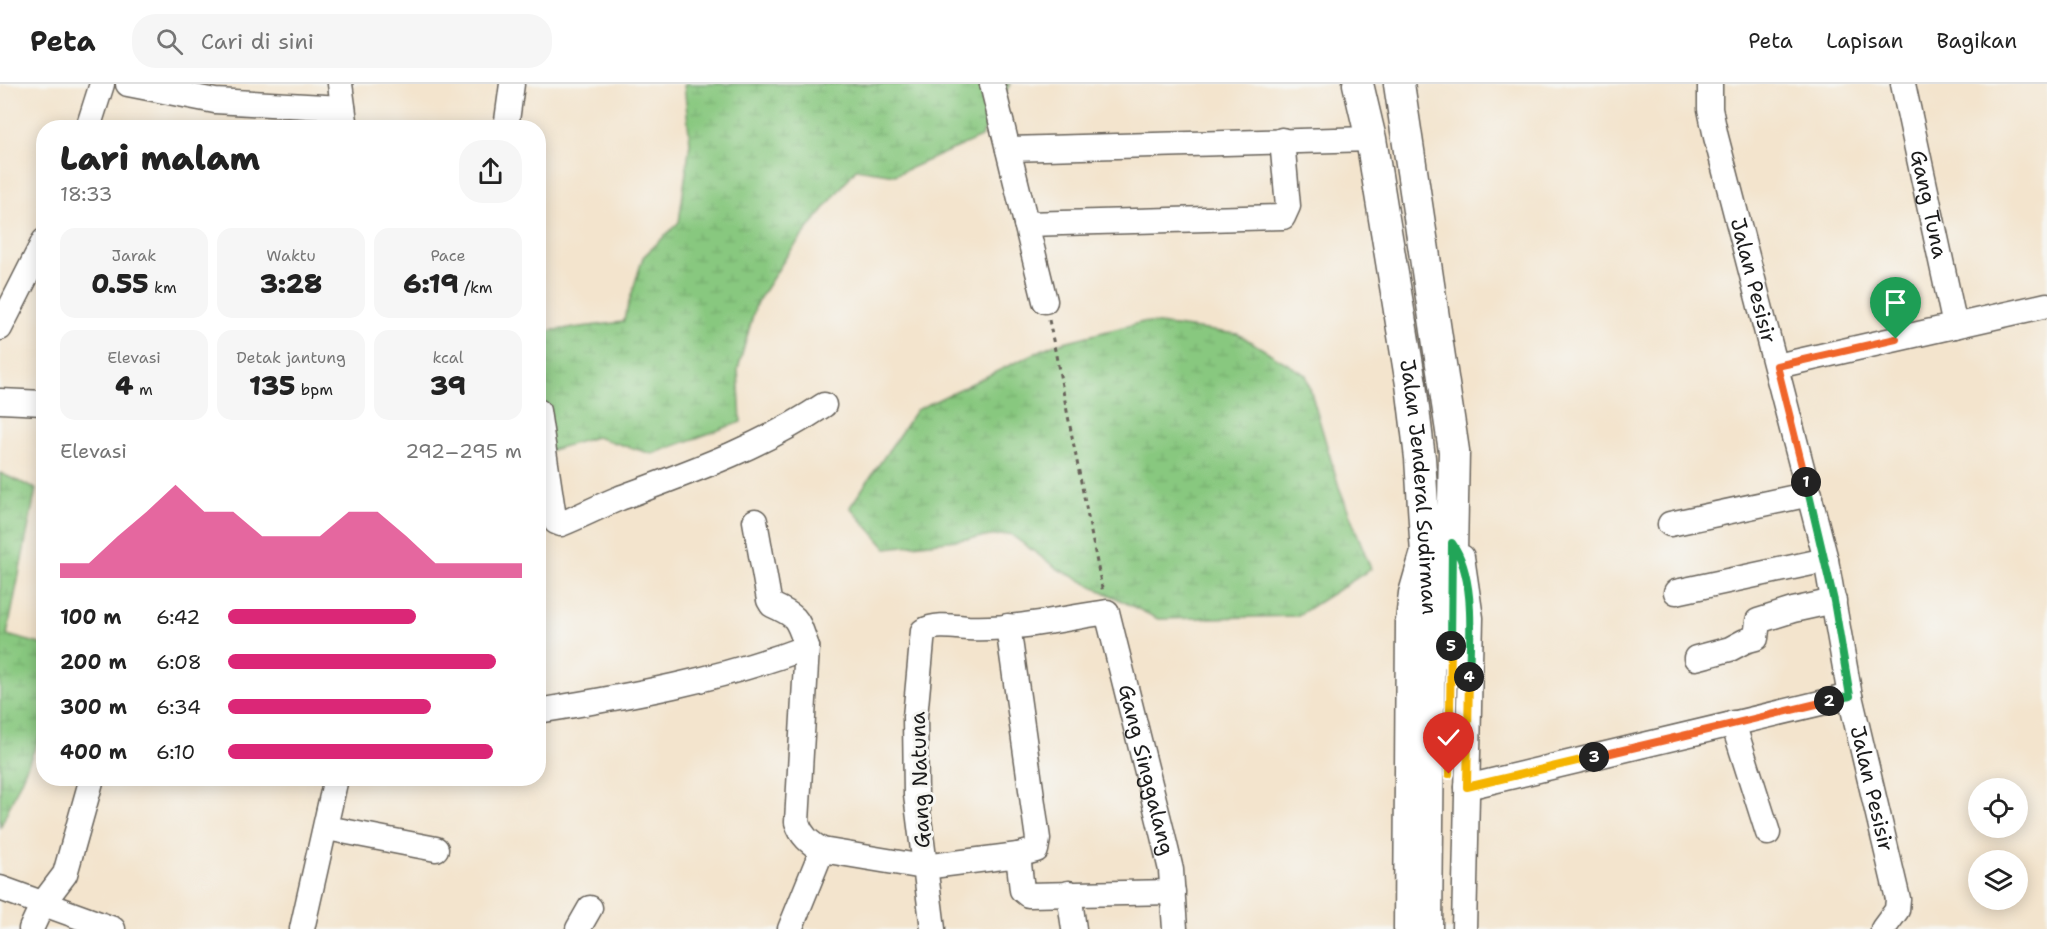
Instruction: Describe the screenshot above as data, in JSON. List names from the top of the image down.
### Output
{
  "streets": {
    "main road": ["Jalan Jenderal Sudirman"],
    "street": [
      "Gang Tuna",
      "Jalan Pesisir",
      "Gang Singgalang",
      "Gang Natuna"
    ]
  },
  "page": {
    "header": "Peta",
    "search": "Cari di sini",
    "nav": ["Peta", "Lapisan", "Bagikan"],
    "heading": ["Lari malam", "18:33"],
    "stats": [
      ["Jarak", "0.55 km"],
      ["Waktu", "3:28"],
      ["Pace", "6:19 /km"],
      ["Elevasi", "4 m"],
      ["Detak jantung", "135 bpm"],
      ["kcal", "39"]
    ],
    "chart": ["Elevasi", "292–295 m"],
    "pins": [
      "1",
      "5",
      "4",
      "2",
      "3"
    ],
    "list": [
      {
        "name": "100 m",
        "note": "6:42"
      },
      {
        "name": "200 m",
        "note": "6:08"
      },
      {
        "name": "300 m",
        "note": "6:34"
      },
      {
        "name": "400 m",
        "note": "6:10"
      }
    ]
  }
}
